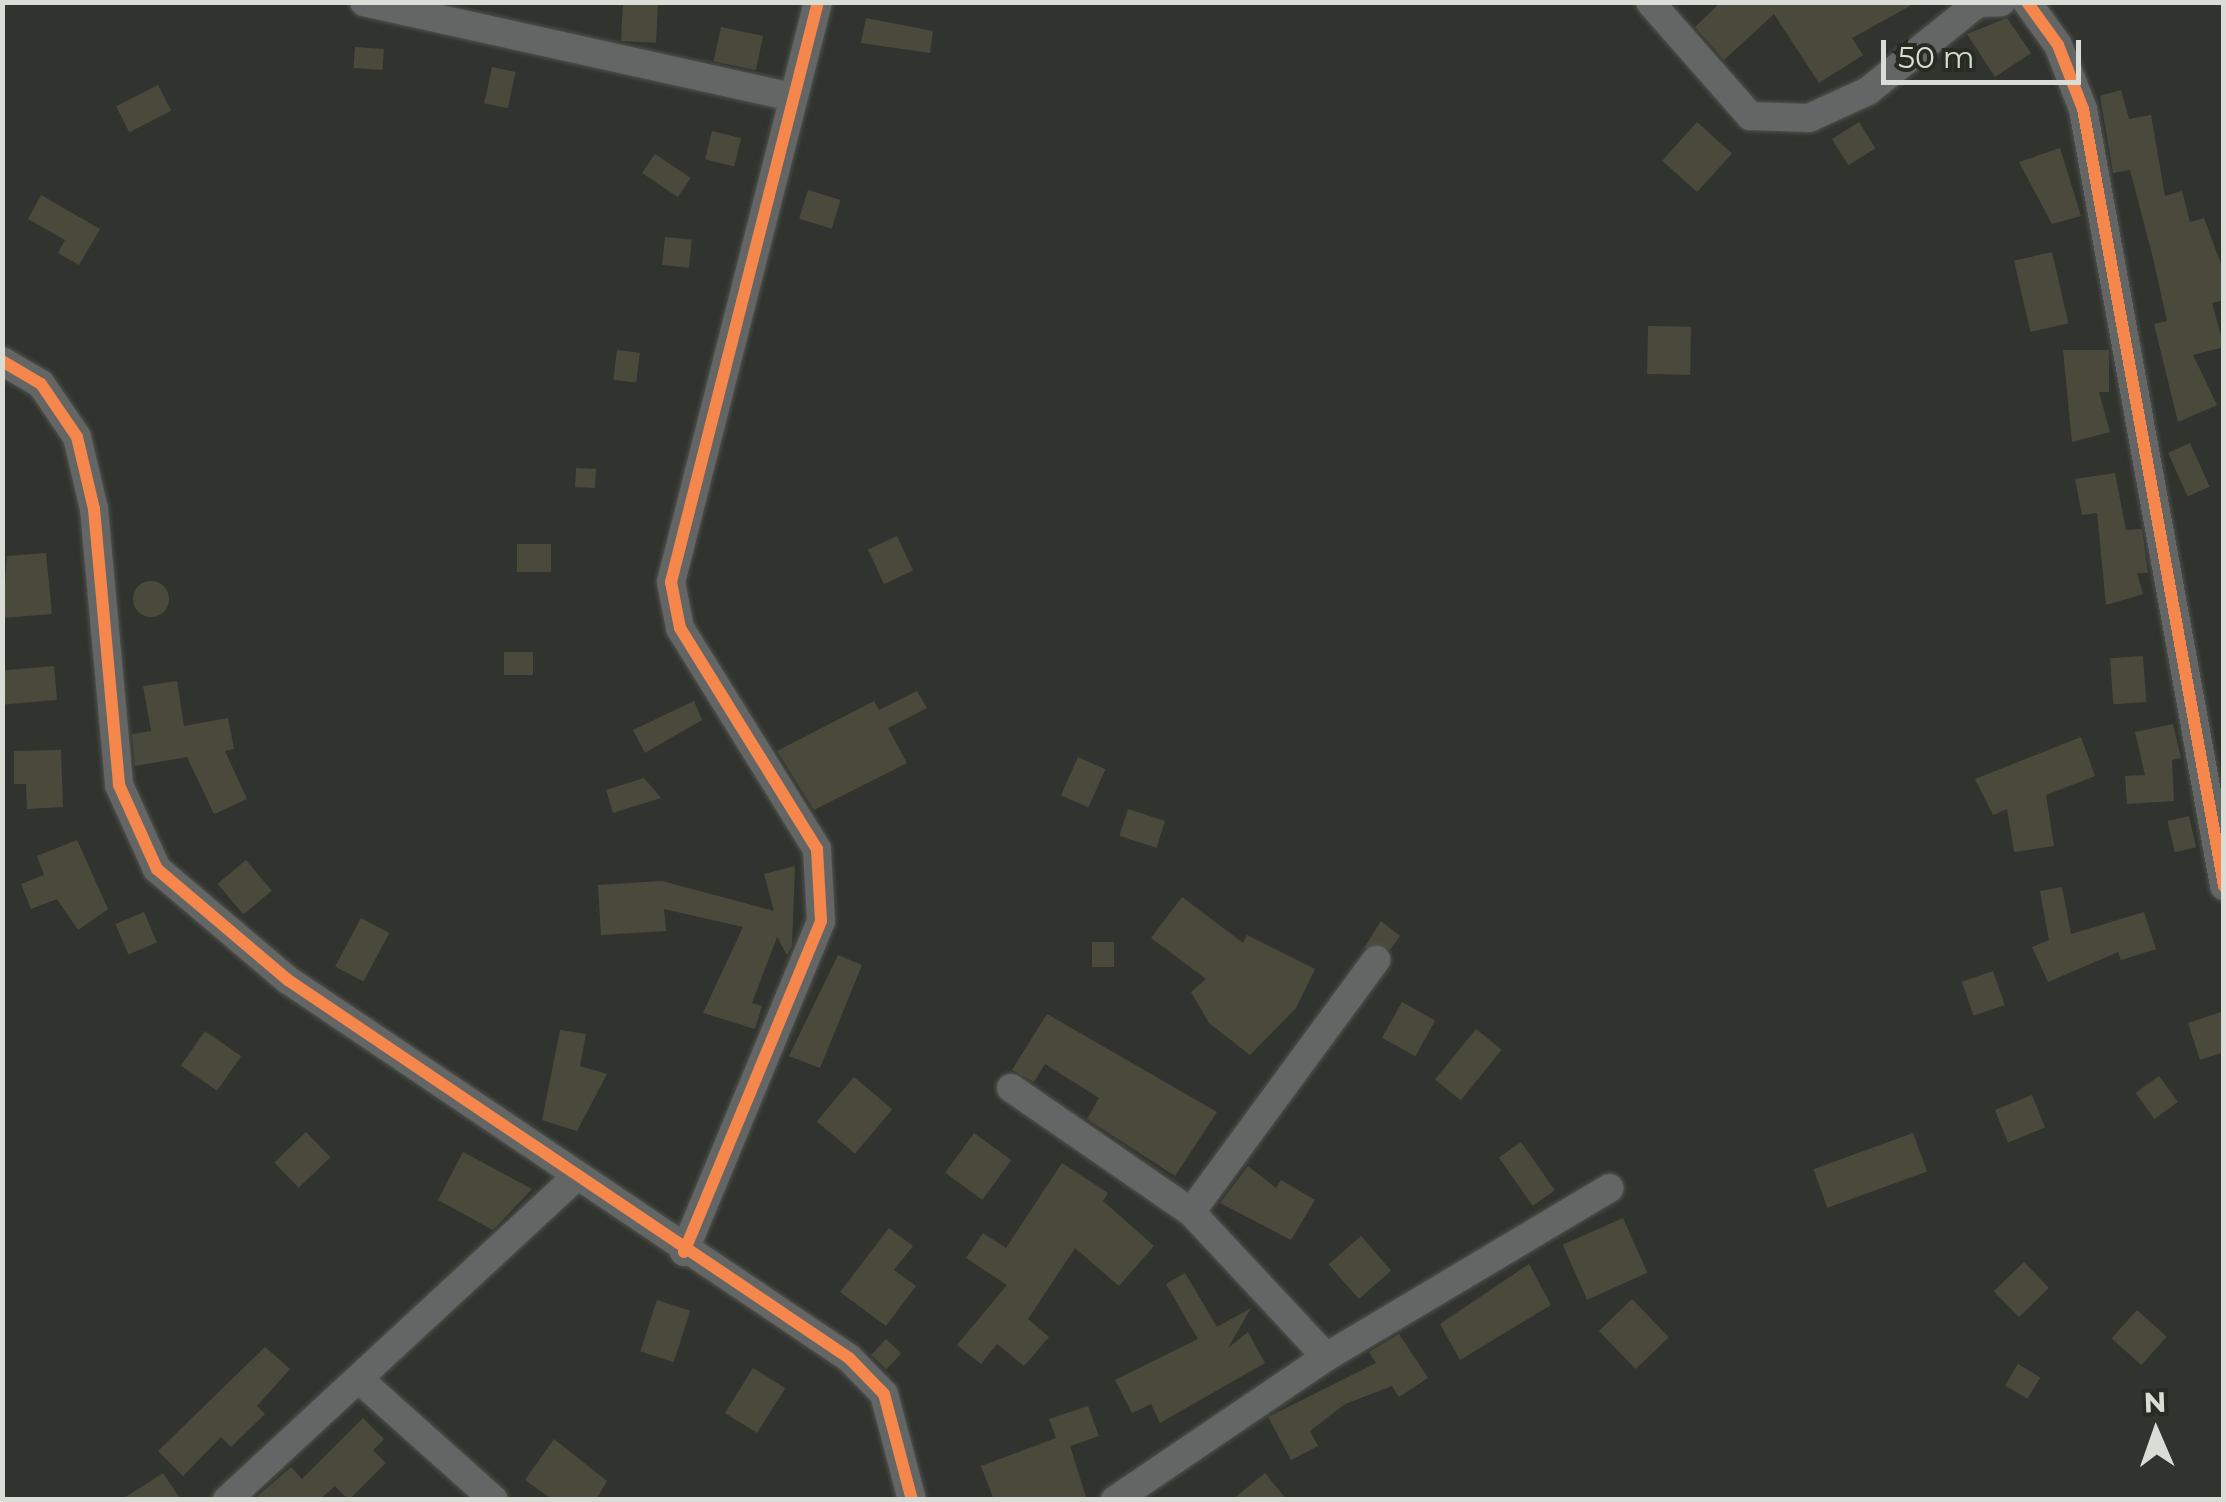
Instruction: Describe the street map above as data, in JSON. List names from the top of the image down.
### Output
{
  "scale_bar": "50 m",
  "north": "top"
}
